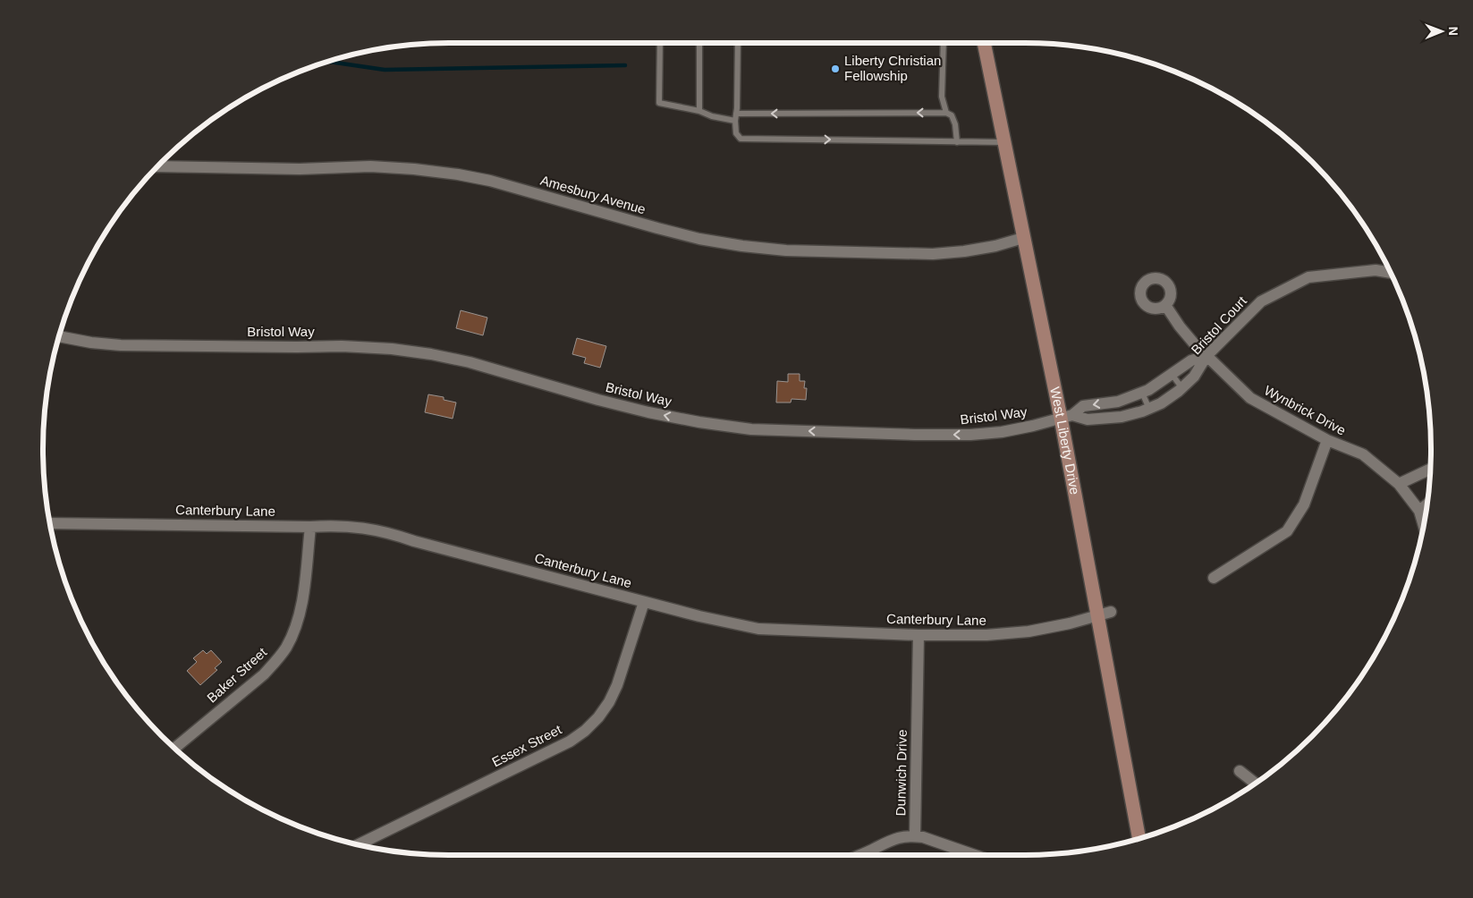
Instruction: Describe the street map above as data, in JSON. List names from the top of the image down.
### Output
{
  "streets": {
    "main road": ["West Liberty Drive"],
    "street": [
      "Amesbury Avenue",
      "Bristol Court",
      "Bristol Way",
      "Wynbrick Drive",
      "Canterbury Lane",
      "Baker Street",
      "Essex Street",
      "Dunwich Drive"
    ]
  },
  "crossings": [
    ["Amesbury Avenue", "West Liberty Drive"],
    ["Bristol Court", "Bristol Way"],
    ["Bristol Court", "Wynbrick Drive"],
    ["Bristol Court", "West Liberty Drive"],
    ["Bristol Way", "Wynbrick Drive"],
    ["Bristol Way", "West Liberty Drive"],
    ["West Liberty Drive", "Canterbury Lane"],
    ["Canterbury Lane", "Baker Street"],
    ["Canterbury Lane", "Essex Street"],
    ["Canterbury Lane", "Dunwich Drive"]
  ],
  "one_way": ["Bristol Way"],
  "places": ["Liberty Christian Fellowship"],
  "north": "right"
}
